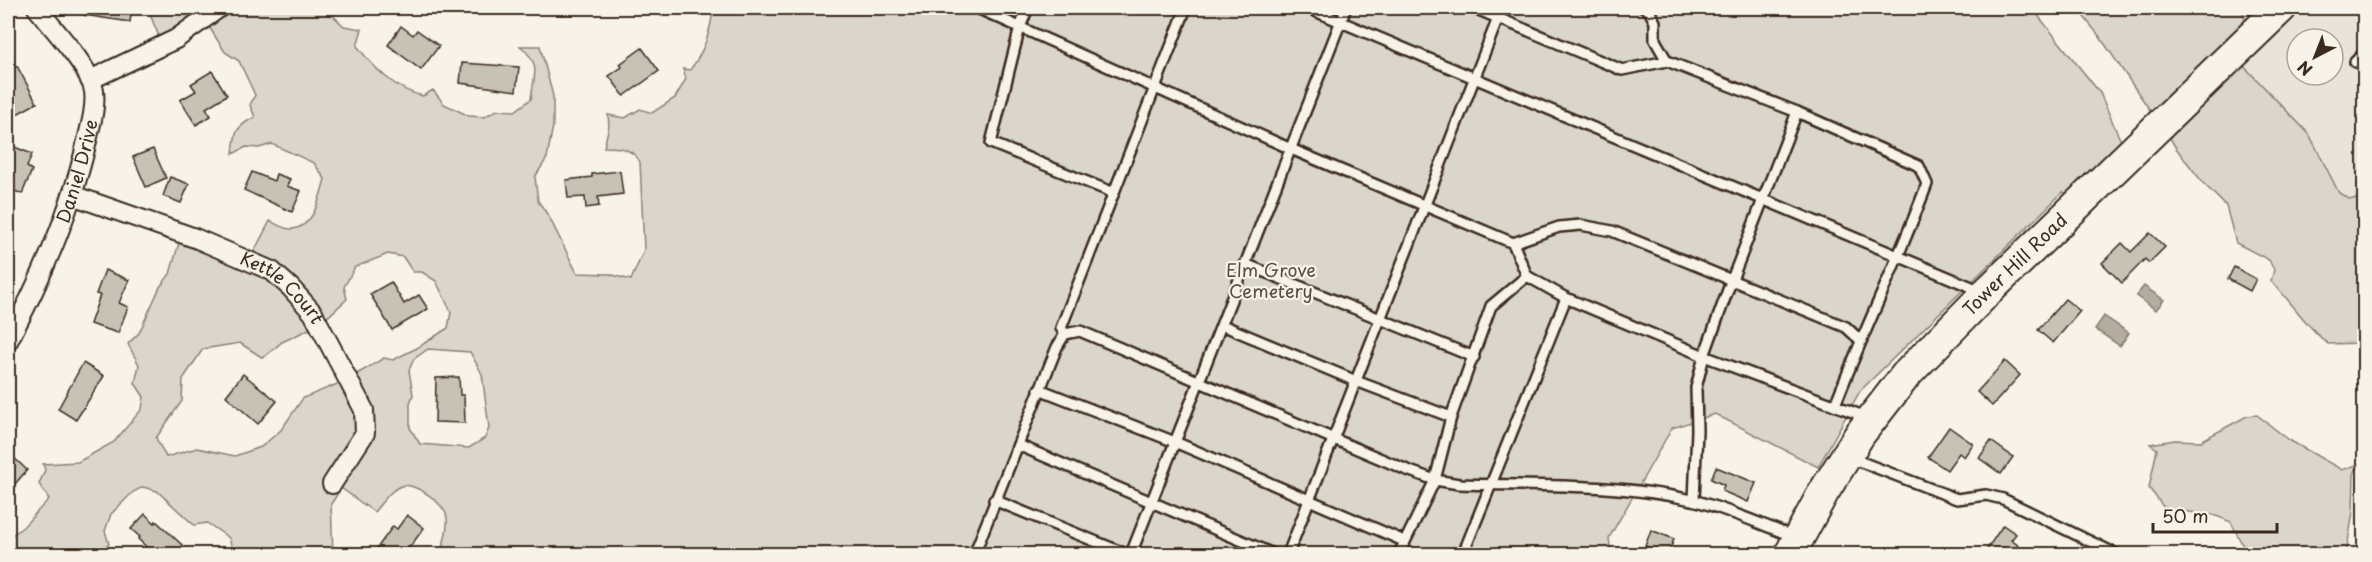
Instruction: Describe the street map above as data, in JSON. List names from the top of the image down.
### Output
{
  "streets": {
    "main road": ["Tower Hill Road"],
    "street": ["Daniel Drive", "Kettle Court"]
  },
  "crossings": [
    ["Daniel Drive", "Kettle Court"]
  ],
  "parks": ["Elm Grove Cemetery"],
  "scale_bar": "50 m",
  "north": "bottom left"
}
